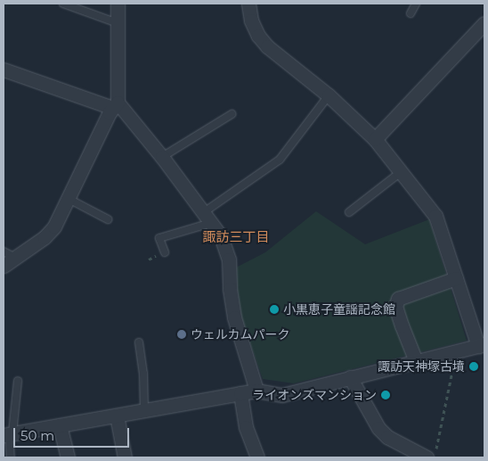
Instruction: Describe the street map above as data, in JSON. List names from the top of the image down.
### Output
{
  "districts": ["諏訪三丁目"],
  "places": [
    "小黒恵子童謡記念館",
    "ウェルカムパーク",
    "諏訪天神塚古墳",
    "ライオンズマンション"
  ],
  "scale_bar": "50 m"
}
